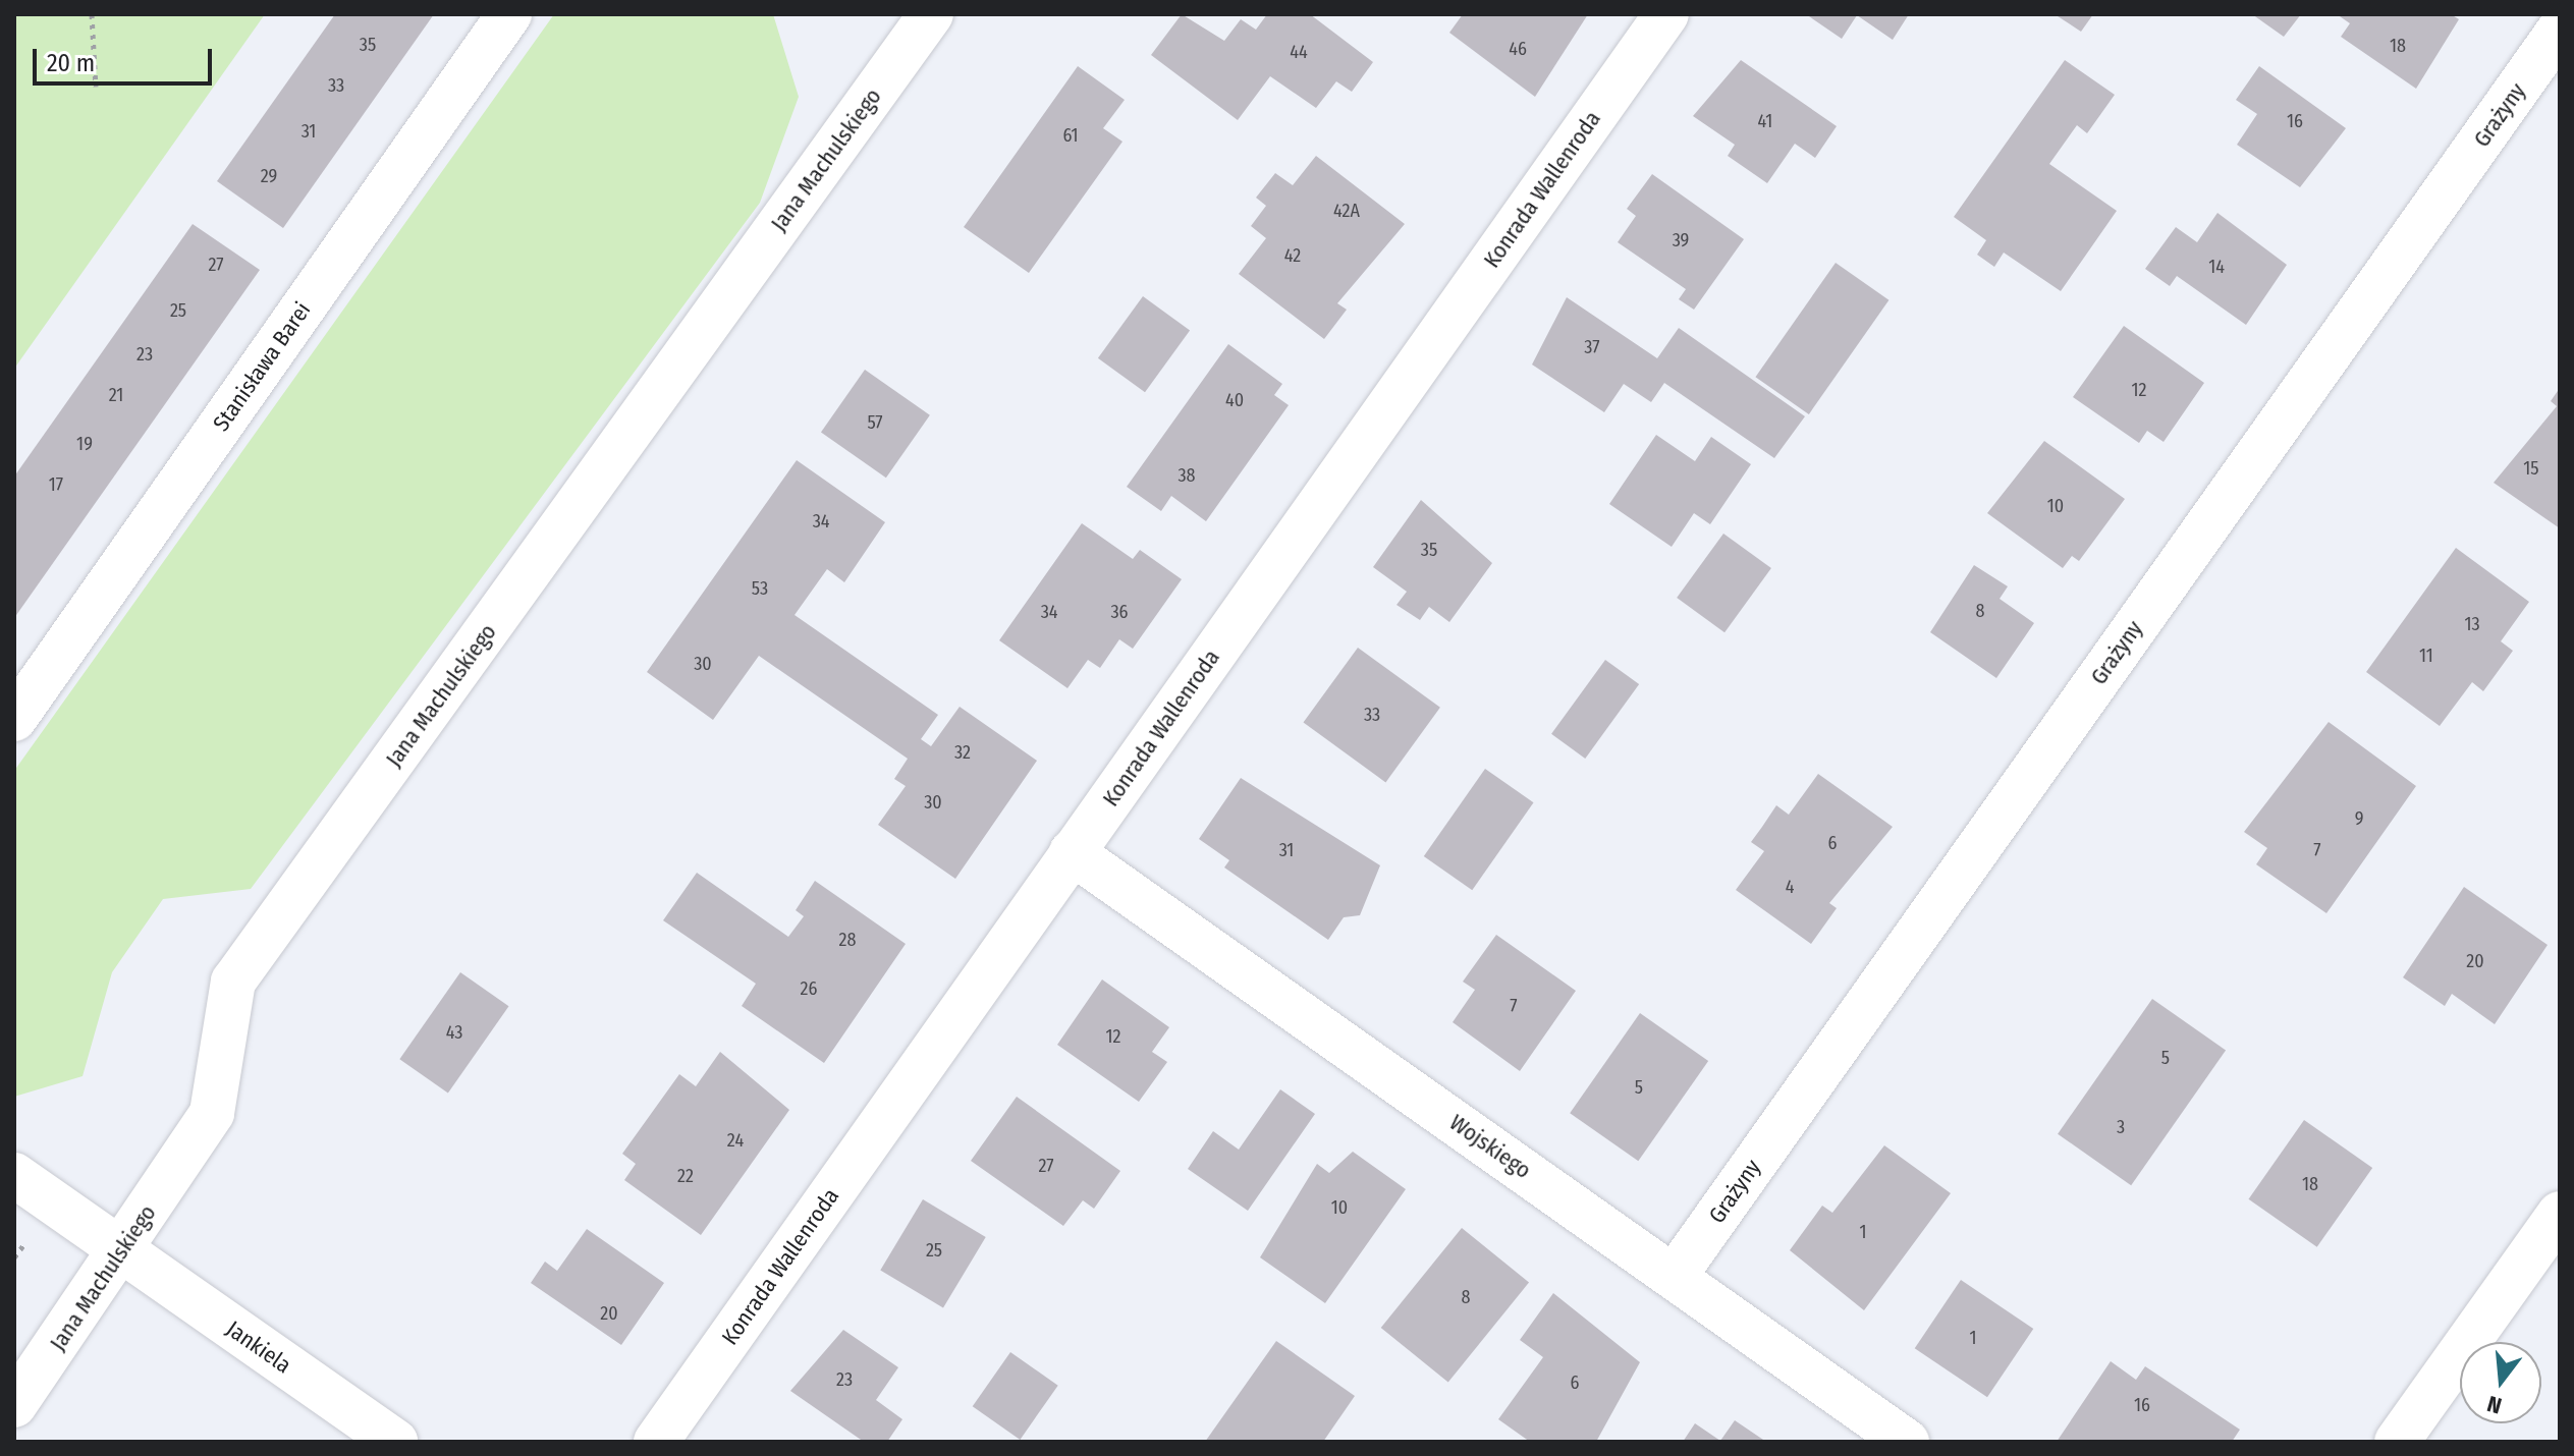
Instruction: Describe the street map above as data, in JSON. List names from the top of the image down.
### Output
{
  "streets": {
    "street": [
      "Grażyny",
      "Jana Machulskiego",
      "Konrada Wallenroda",
      "Stanisława Barei",
      "Wojskiego",
      "Jankiela"
    ]
  },
  "crossings": [
    ["Grażyny", "Wojskiego"],
    ["Jana Machulskiego", "Jankiela"],
    ["Konrada Wallenroda", "Wojskiego"]
  ],
  "house_numbers": [
    "35",
    "18",
    "46",
    "44",
    "33",
    "41",
    "16",
    "31",
    "61",
    "29",
    "42A",
    "39",
    "42",
    "27",
    "14",
    "25",
    "37",
    "23",
    "12",
    "21",
    "40",
    "57",
    "19",
    "15",
    "38",
    "17",
    "10",
    "34",
    "35",
    "53",
    "8",
    "34",
    "36",
    "13",
    "11",
    "30",
    "33",
    "32",
    "30",
    "9",
    "6",
    "31",
    "7",
    "4",
    "28",
    "20",
    "26",
    "7",
    "43",
    "12",
    "5",
    "5",
    "3",
    "24",
    "27",
    "22",
    "18",
    "10",
    "1",
    "25",
    "8",
    "20",
    "1",
    "23",
    "6",
    "16"
  ],
  "scale_bar": "20 m",
  "north": "bottom"
}
